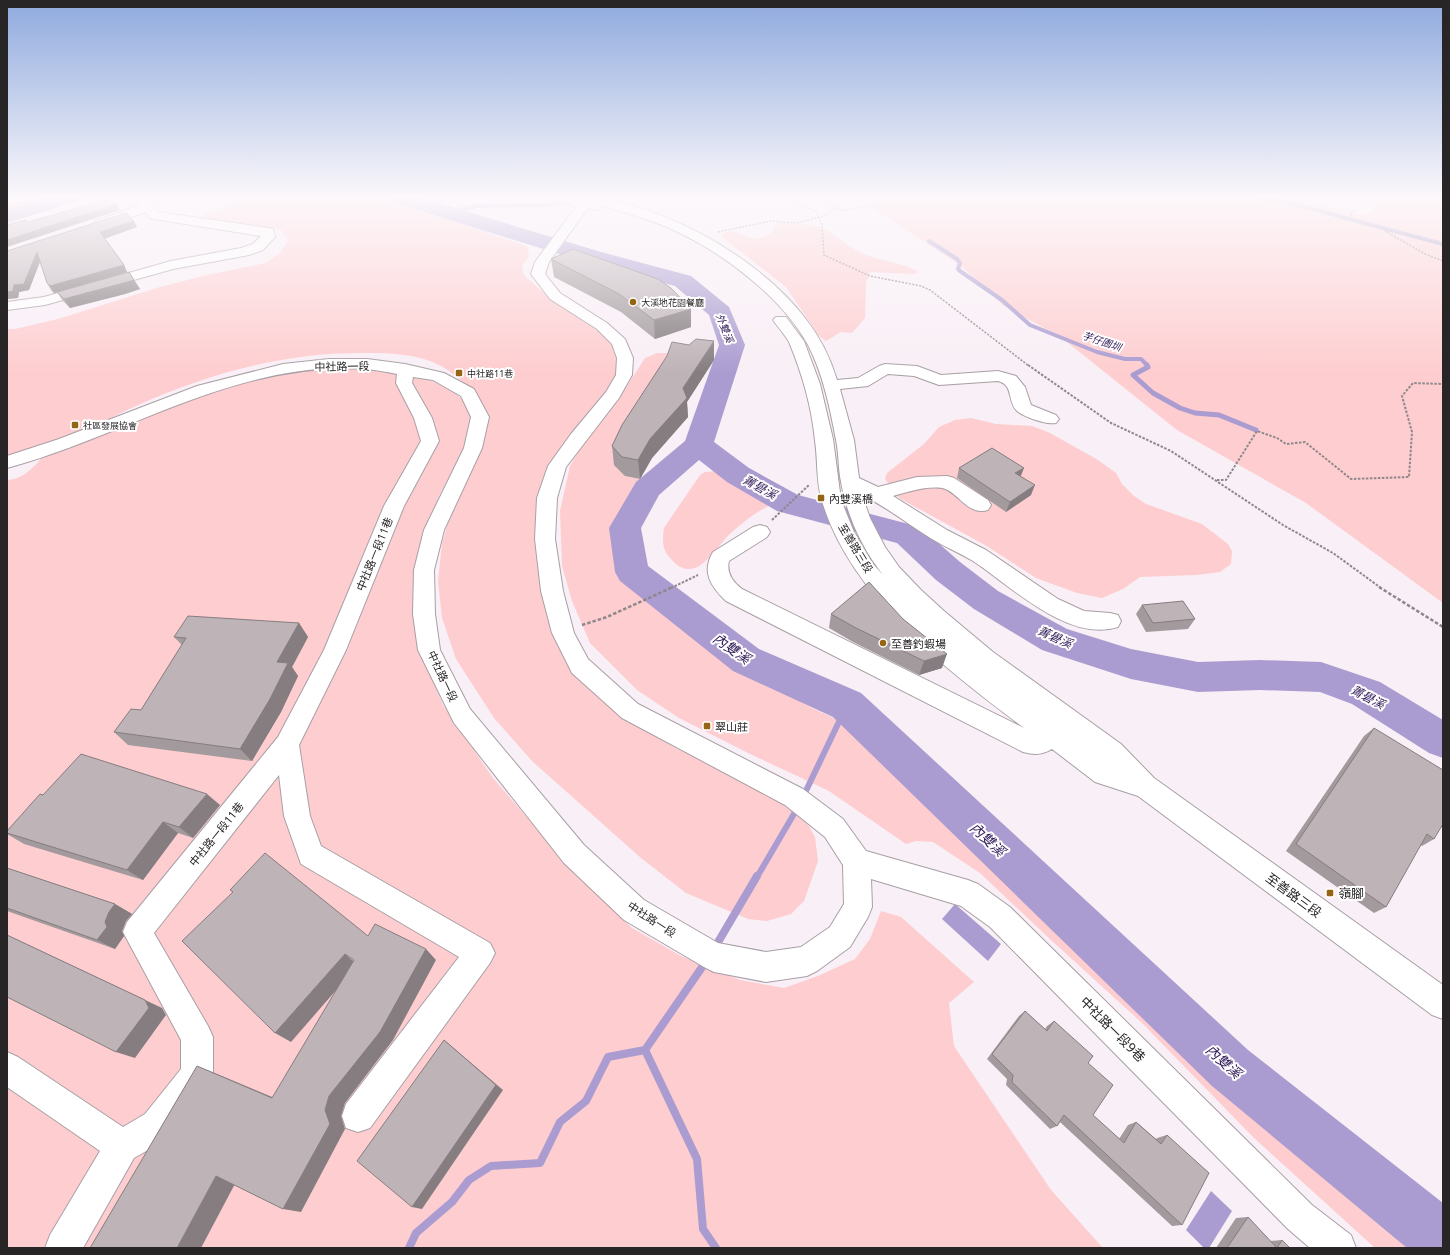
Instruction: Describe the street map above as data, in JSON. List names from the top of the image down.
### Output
{
  "streets": {
    "street": [
      "中社路一段",
      "至善路三段",
      "中社路一段11巷",
      "中社路一段9巷"
    ]
  },
  "crossings": [
    ["中社路一段", "中社路一段11巷"],
    ["中社路一段", "中社路一段9巷"]
  ],
  "water": [
    "外雙溪",
    "芋仔園圳",
    "菁礐溪",
    "內雙溪"
  ],
  "places": {
    "other": ["大溪地花園餐廳", "至善釣蝦場"],
    "transit": [
      "中社路11巷",
      "社區發展協會",
      "內雙溪橋",
      "翠山莊",
      "嶺腳"
    ]
  }
}
